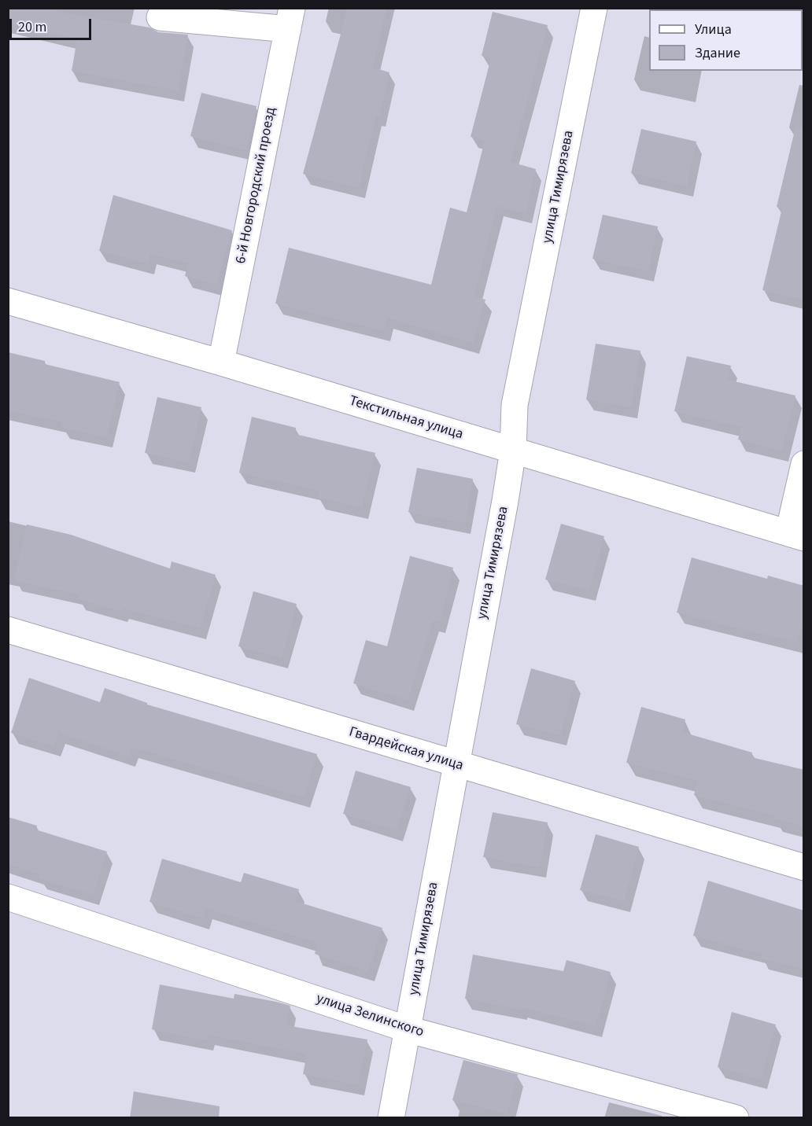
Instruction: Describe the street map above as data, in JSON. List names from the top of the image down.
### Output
{
  "streets": {
    "street": [
      "6-й Новгородский проезд",
      "улица Тимирязева",
      "Текстильная улица",
      "Гвардейская улица",
      "улица Зелинского"
    ]
  },
  "crossings": [
    ["6-й Новгородский проезд", "Текстильная улица"],
    ["улица Тимирязева", "Текстильная улица"],
    ["улица Тимирязева", "Гвардейская улица"],
    ["улица Тимирязева", "улица Зелинского"]
  ],
  "legend": ["Улица", "Здание"],
  "scale_bar": "20 m"
}
